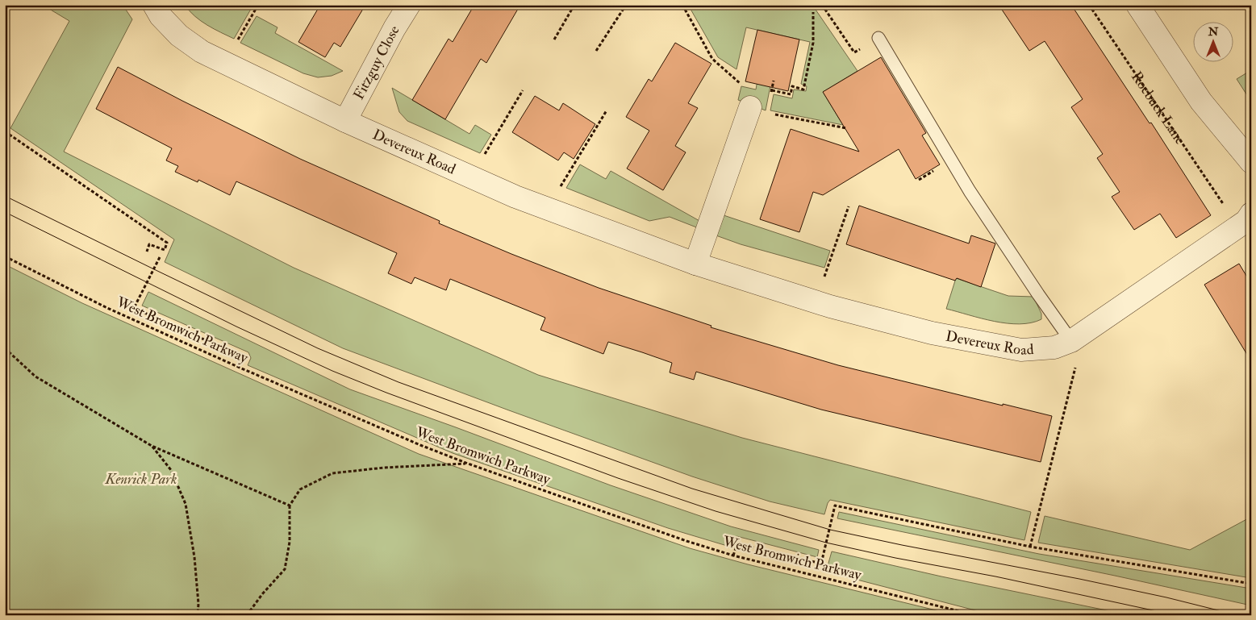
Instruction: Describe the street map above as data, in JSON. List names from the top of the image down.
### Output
{
  "streets": {
    "street": ["Fitzguy Close", "Devereux Road"],
    "path": ["Roebuck Lane", "West Bromwich Parkway"]
  },
  "crossings": [
    ["Fitzguy Close", "Devereux Road"]
  ],
  "parks": ["Kenrick Park"],
  "north": "top"
}
